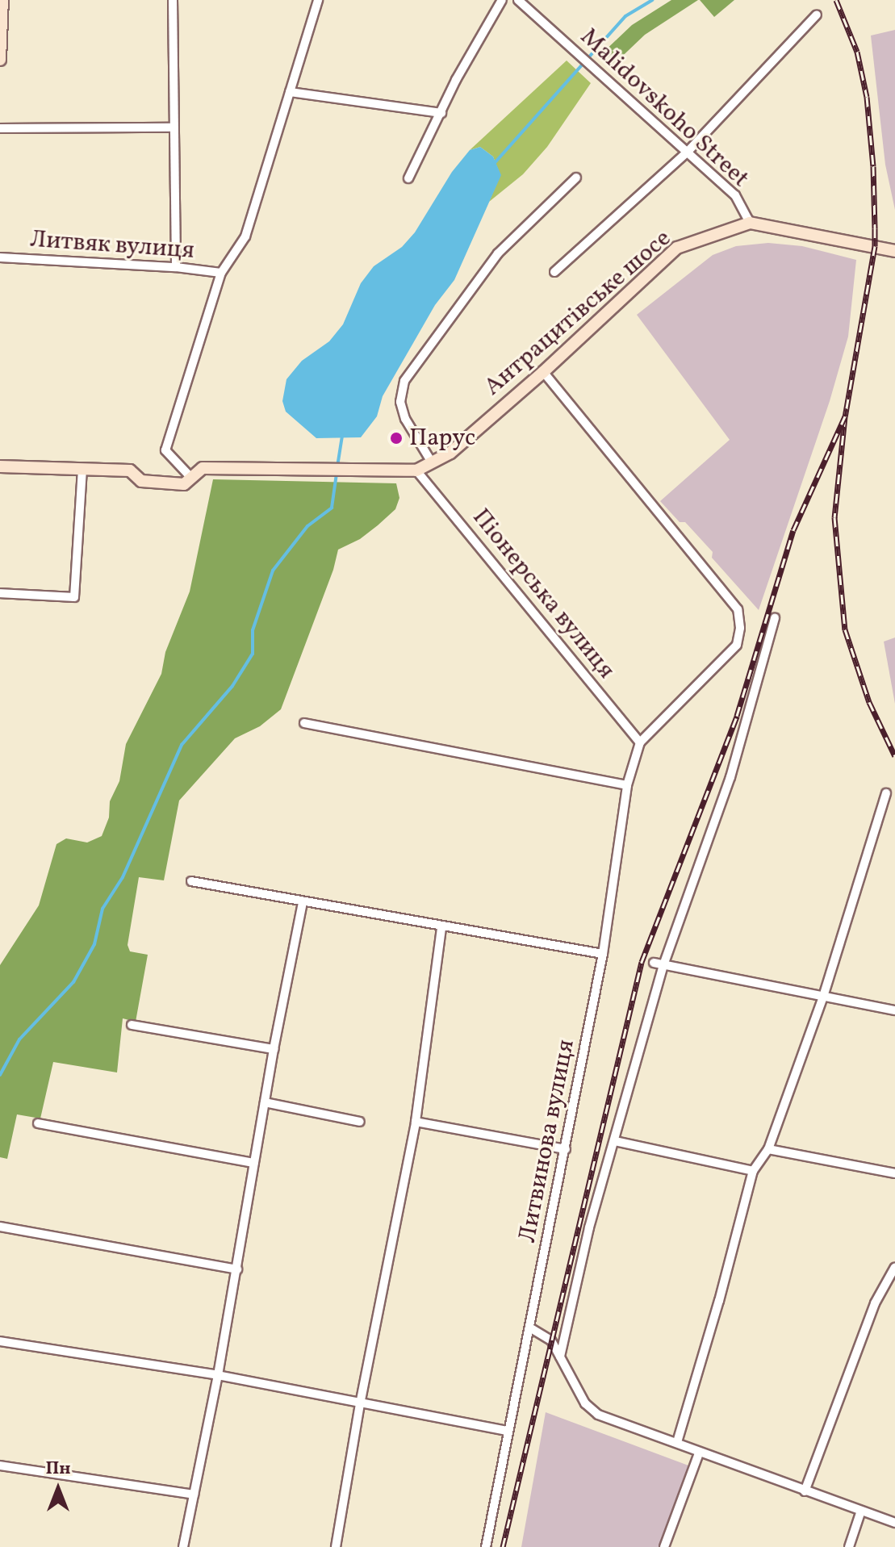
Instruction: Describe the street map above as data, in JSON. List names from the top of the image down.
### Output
{
  "streets": {
    "main road": ["Антрацитівське шосе"],
    "street": [
      "Malidovskoho Street",
      "Литвяк вулиця",
      "Піонерська вулиця",
      "Литвинова вулиця"
    ]
  },
  "crossings": [
    ["Malidovskoho Street", "Антрацитівське шосе"],
    ["Антрацитівське шосе", "Піонерська вулиця"],
    ["Піонерська вулиця", "Литвинова вулиця"]
  ],
  "places": ["Парус"],
  "north": "top"
}
